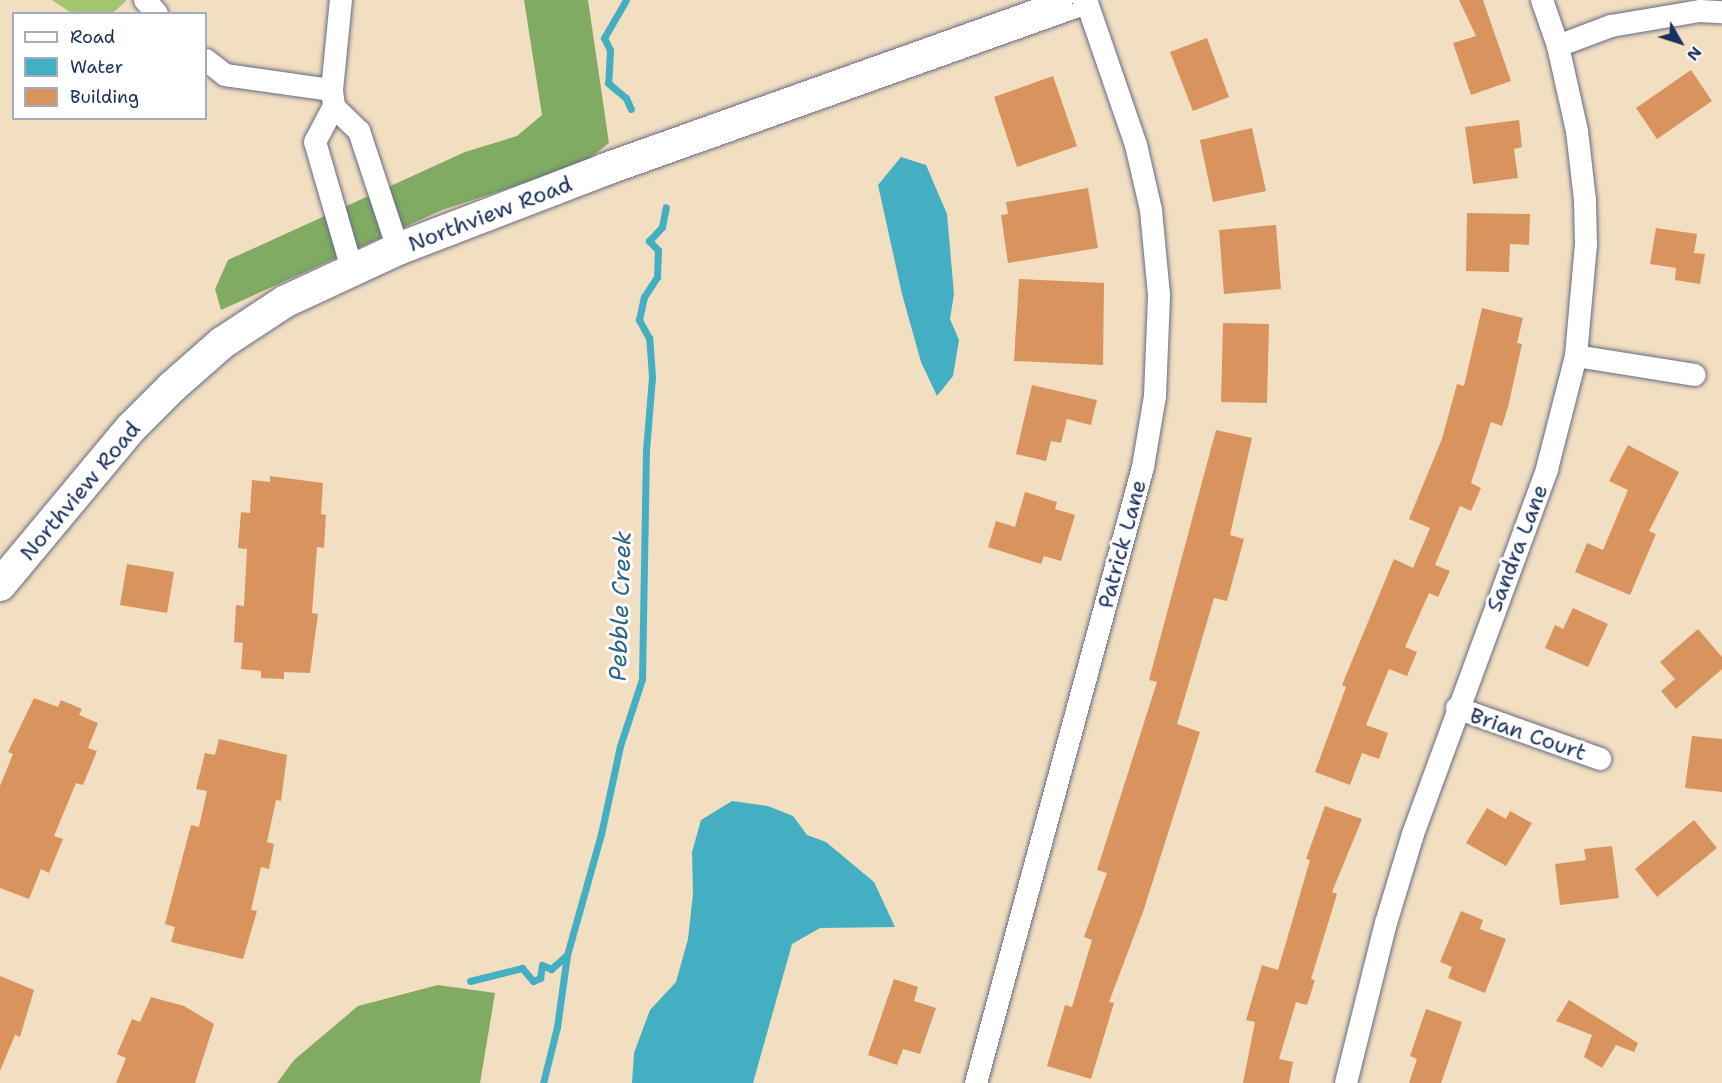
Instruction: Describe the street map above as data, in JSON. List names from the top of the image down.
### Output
{
  "streets": {
    "street": [
      "Northview Road",
      "Patrick Lane",
      "Sandra Lane",
      "Brian Court"
    ]
  },
  "crossings": [
    ["Sandra Lane", "Brian Court"]
  ],
  "water": ["Pebble Creek"],
  "legend": ["Road", "Water", "Building"],
  "north": "bottom right"
}
